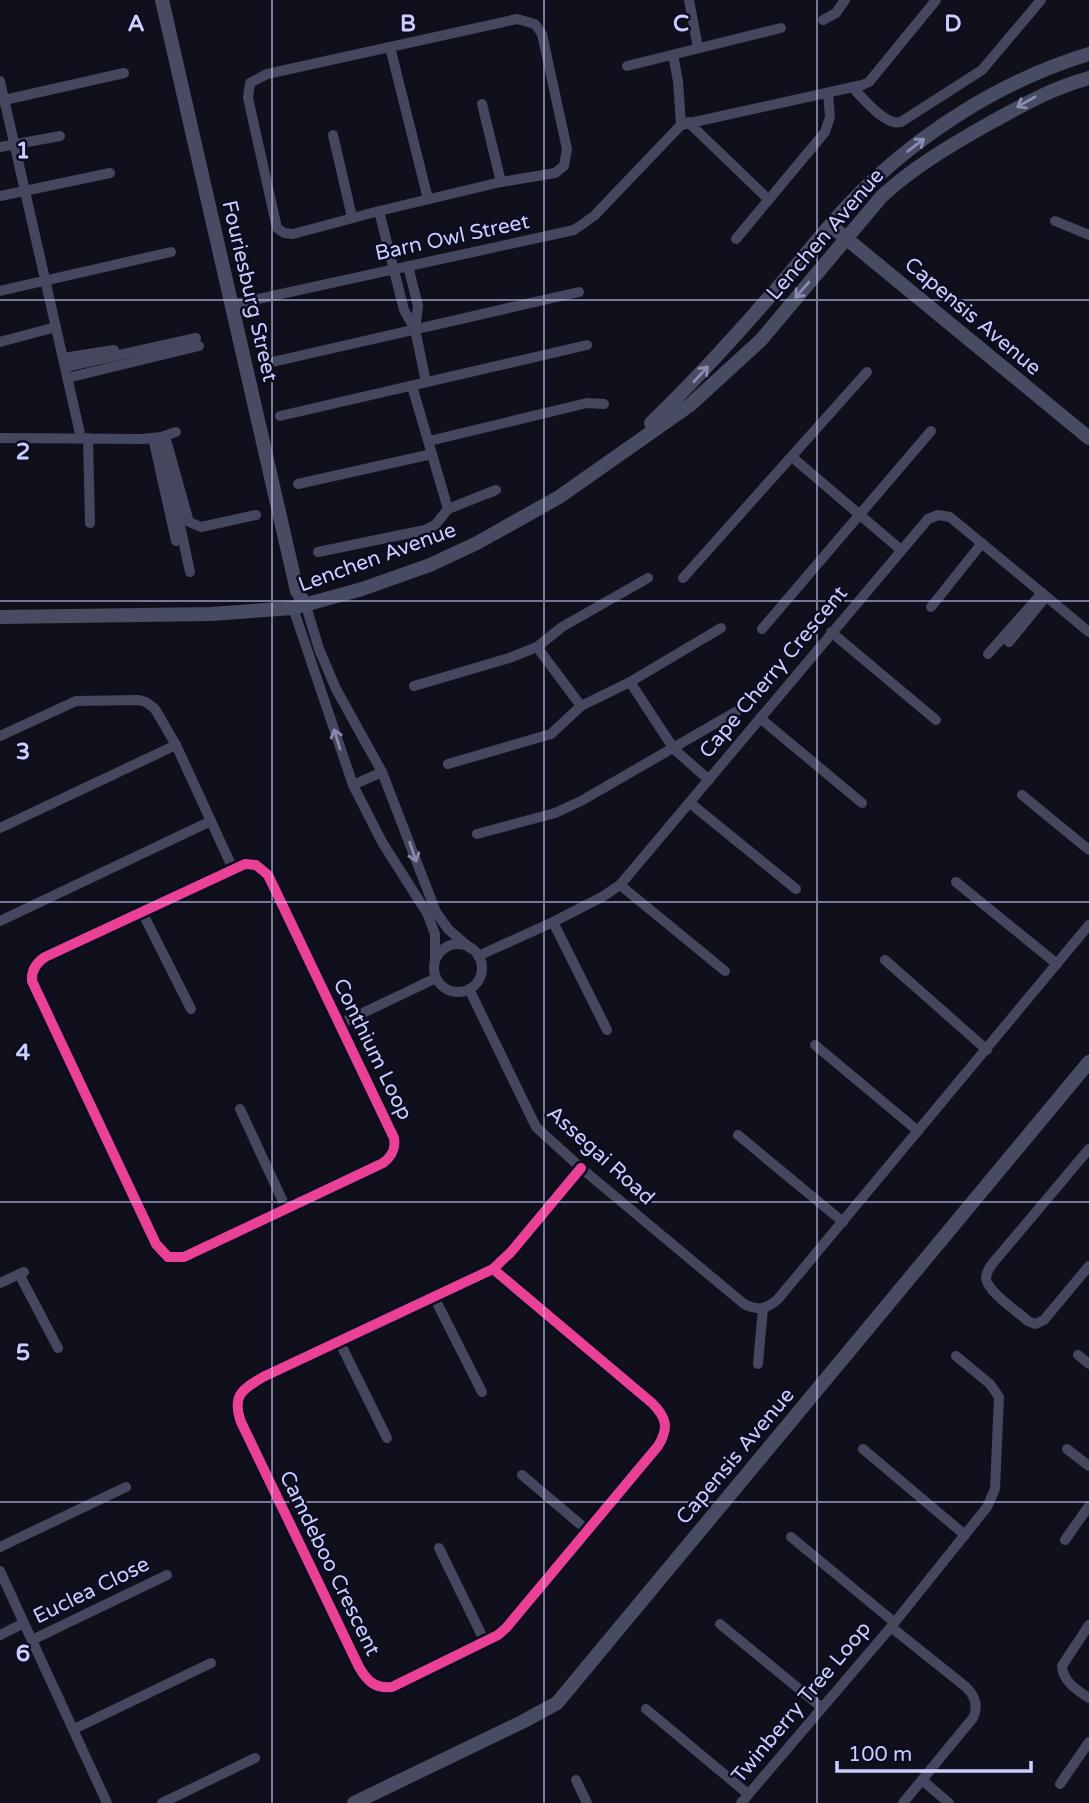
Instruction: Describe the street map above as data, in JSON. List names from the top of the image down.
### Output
{
  "streets": {
    "street": [
      "Lenchen Avenue",
      "Barn Owl Street",
      "Fouriesburg Street",
      "Capensis Avenue",
      "Cape Cherry Crescent",
      "Conthium Loop",
      "Assegai Road",
      "Camdeboo Crescent",
      "Euclea Close",
      "Twinberry Tree Loop"
    ]
  },
  "crossings": [
    ["Lenchen Avenue", "Fouriesburg Street"],
    ["Lenchen Avenue", "Capensis Avenue"],
    ["Barn Owl Street", "Fouriesburg Street"],
    ["Cape Cherry Crescent", "Conthium Loop"],
    ["Cape Cherry Crescent", "Assegai Road"],
    ["Conthium Loop", "Assegai Road"],
    ["Assegai Road", "Camdeboo Crescent"]
  ],
  "scale_bar": "100 m",
  "grid": {
    "columns": [
      "A",
      "B",
      "C",
      "D"
    ],
    "rows": [
      "1",
      "2",
      "3",
      "4",
      "5",
      "6"
    ]
  }
}
